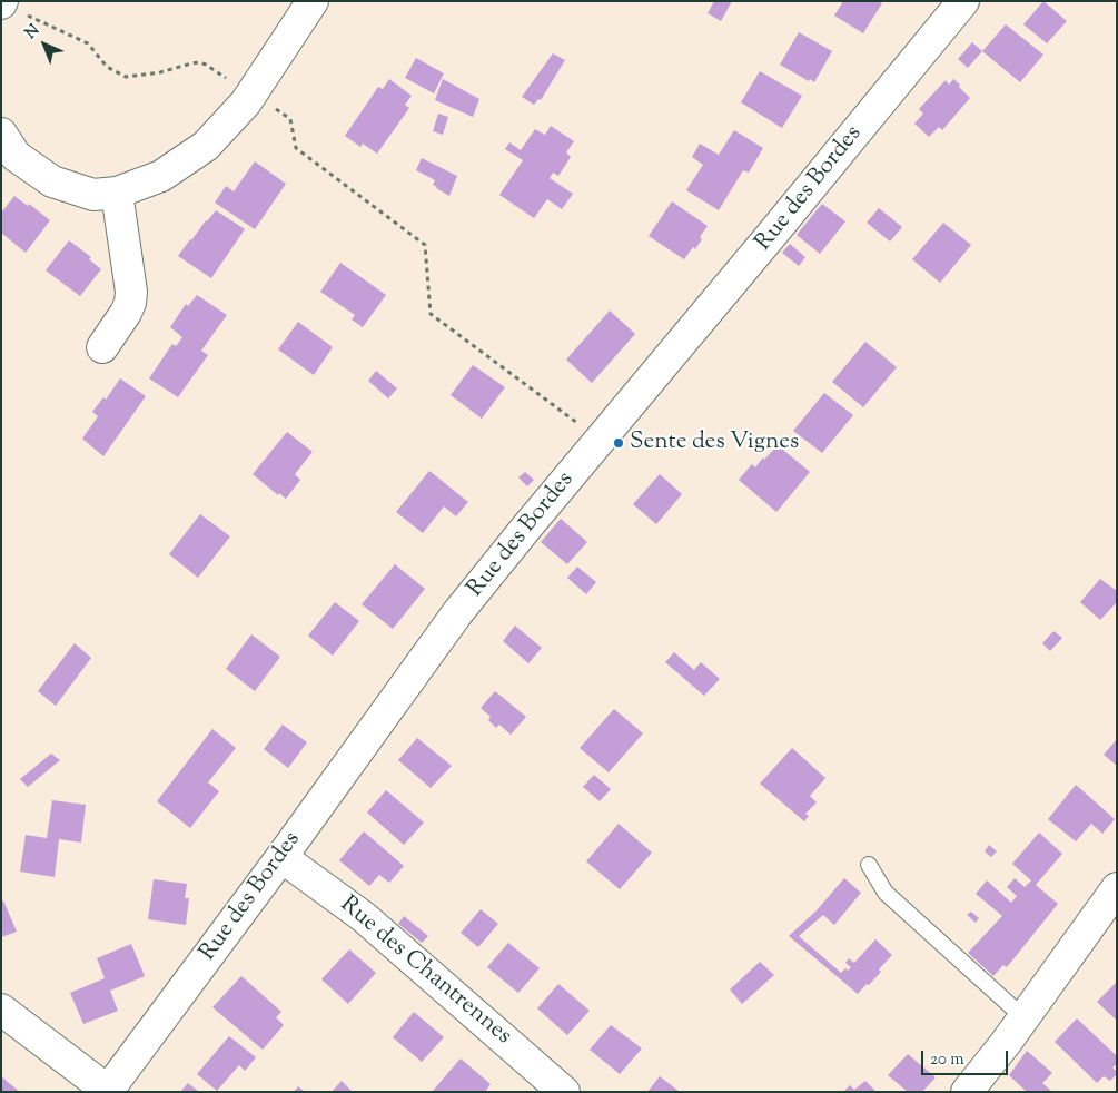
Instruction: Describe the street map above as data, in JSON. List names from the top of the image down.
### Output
{
  "streets": {
    "street": ["Rue des Bordes", "Rue des Chantrennes"]
  },
  "crossings": [
    ["Rue des Bordes", "Rue des Chantrennes"]
  ],
  "places": ["Sente des Vignes"],
  "scale_bar": "20 m",
  "north": "top left"
}
